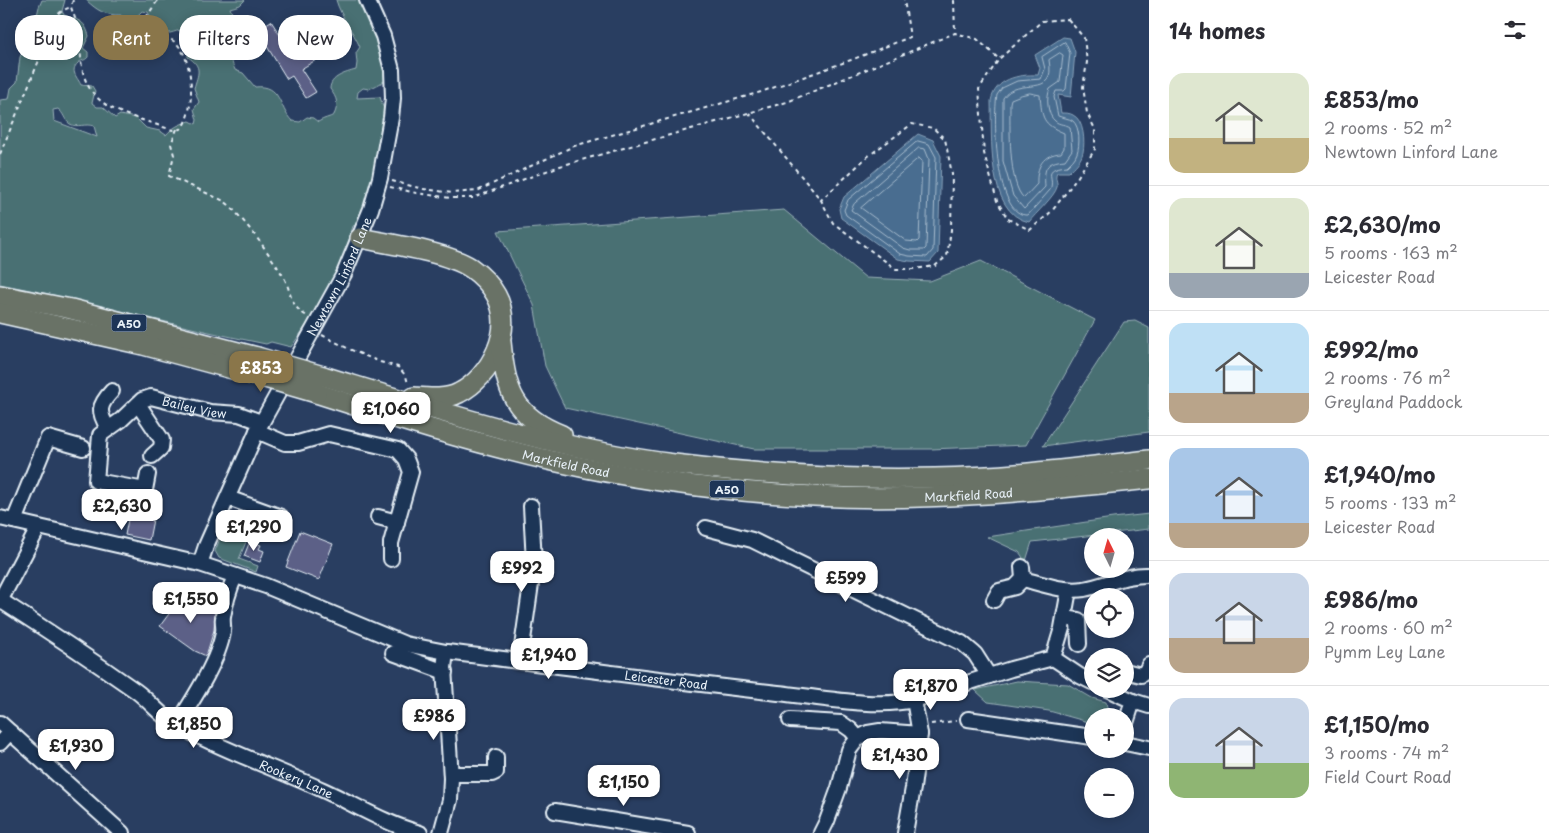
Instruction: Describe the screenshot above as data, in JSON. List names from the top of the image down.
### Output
{
  "streets": {
    "highway": ["A50", "Markfield Road"],
    "street": [
      "Newtown Linford Lane",
      "Bailey View",
      "Leicester Road",
      "Rookery Lane"
    ]
  },
  "crossings": [
    ["Newtown Linford Lane", "Bailey View"],
    ["Newtown Linford Lane", "Leicester Road"]
  ],
  "north": "top",
  "page": {
    "heading": "14 homes",
    "chip": [
      "Buy",
      "Rent",
      "Filters",
      "New"
    ],
    "list": [
      {
        "name": "£853/mo",
        "note": "2 rooms · 52 m² · Newtown Linford Lane"
      },
      {
        "name": "£2,630/mo",
        "note": "5 rooms · 163 m² · Leicester Road"
      },
      {
        "name": "£992/mo",
        "note": "2 rooms · 76 m² · Greyland Paddock"
      },
      {
        "name": "£1,940/mo",
        "note": "5 rooms · 133 m² · Leicester Road"
      },
      {
        "name": "£986/mo",
        "note": "2 rooms · 60 m² · Pymm Ley Lane"
      },
      {
        "name": "£1,150/mo",
        "note": "3 rooms · 74 m² · Field Court Road"
      }
    ],
    "price": [
      "£853",
      "£1,060",
      "£2,630",
      "£1,290",
      "£992",
      "£599",
      "£1,550",
      "£1,940",
      "£1,870",
      "£986",
      "£1,850",
      "£1,930",
      "£1,430",
      "£1,150"
    ],
    "map_buttons": ["+", "−"]
  }
}
